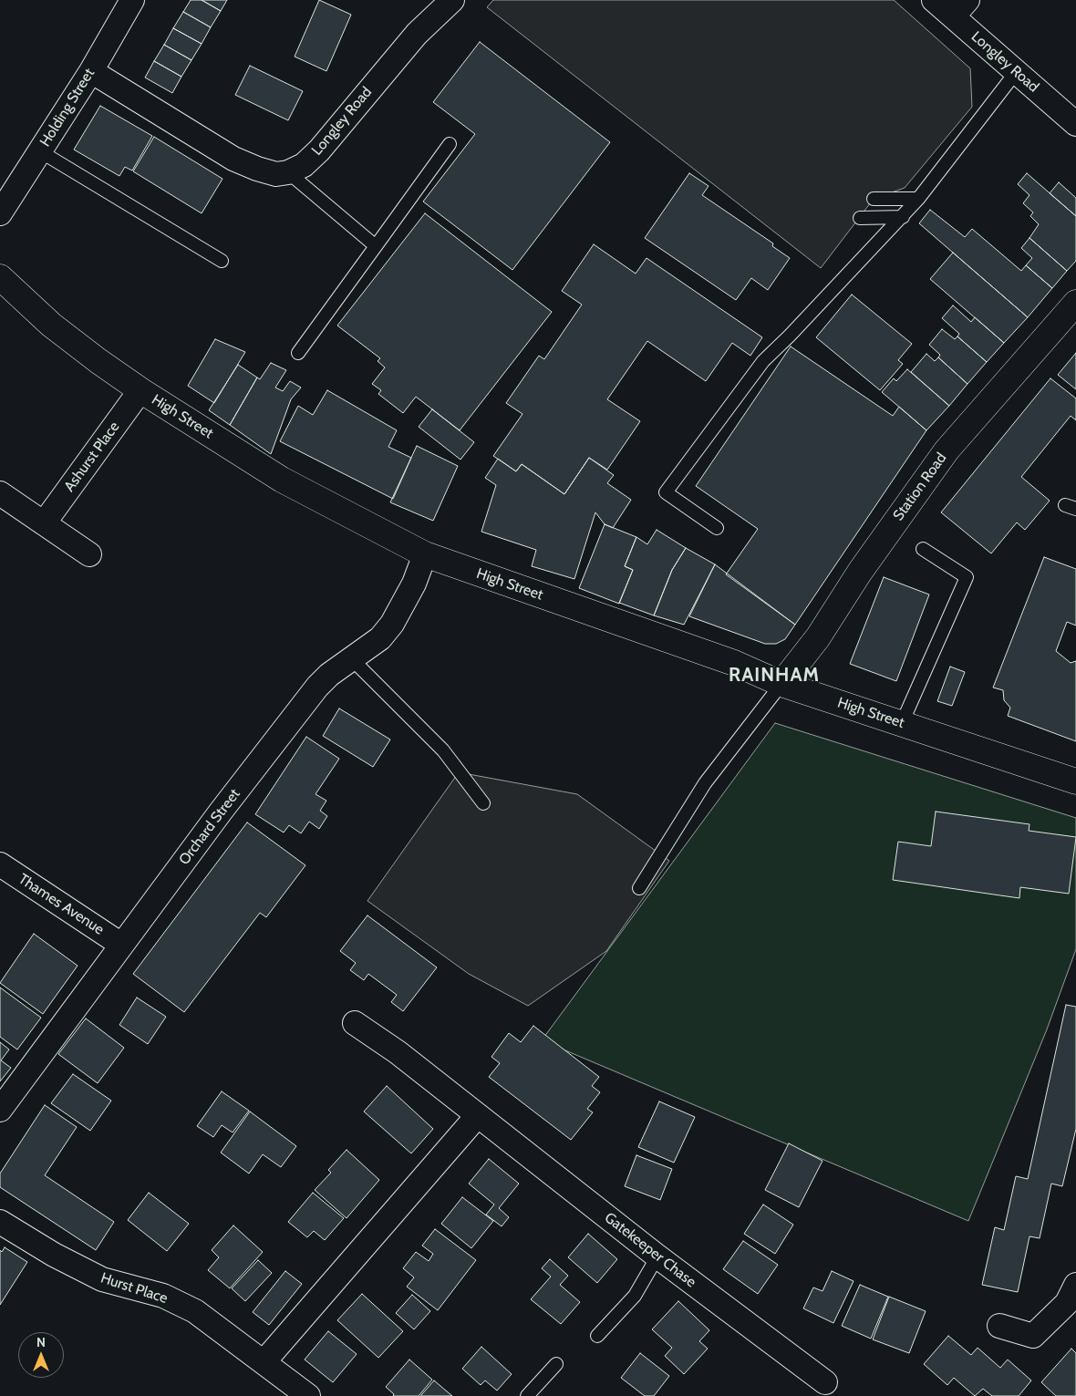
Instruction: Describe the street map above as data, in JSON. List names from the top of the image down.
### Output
{
  "streets": {
    "main road": ["High Street", "Station Road"],
    "street": [
      "Longley Road",
      "Holding Street",
      "Ashurst Place",
      "Orchard Street",
      "Thames Avenue",
      "Gatekeeper Chase",
      "Hurst Place"
    ]
  },
  "crossings": [
    ["High Street", "Ashurst Place"],
    ["High Street", "Station Road"],
    ["High Street", "Orchard Street"],
    ["Orchard Street", "Thames Avenue"]
  ],
  "districts": ["RAINHAM"],
  "north": "top"
}
